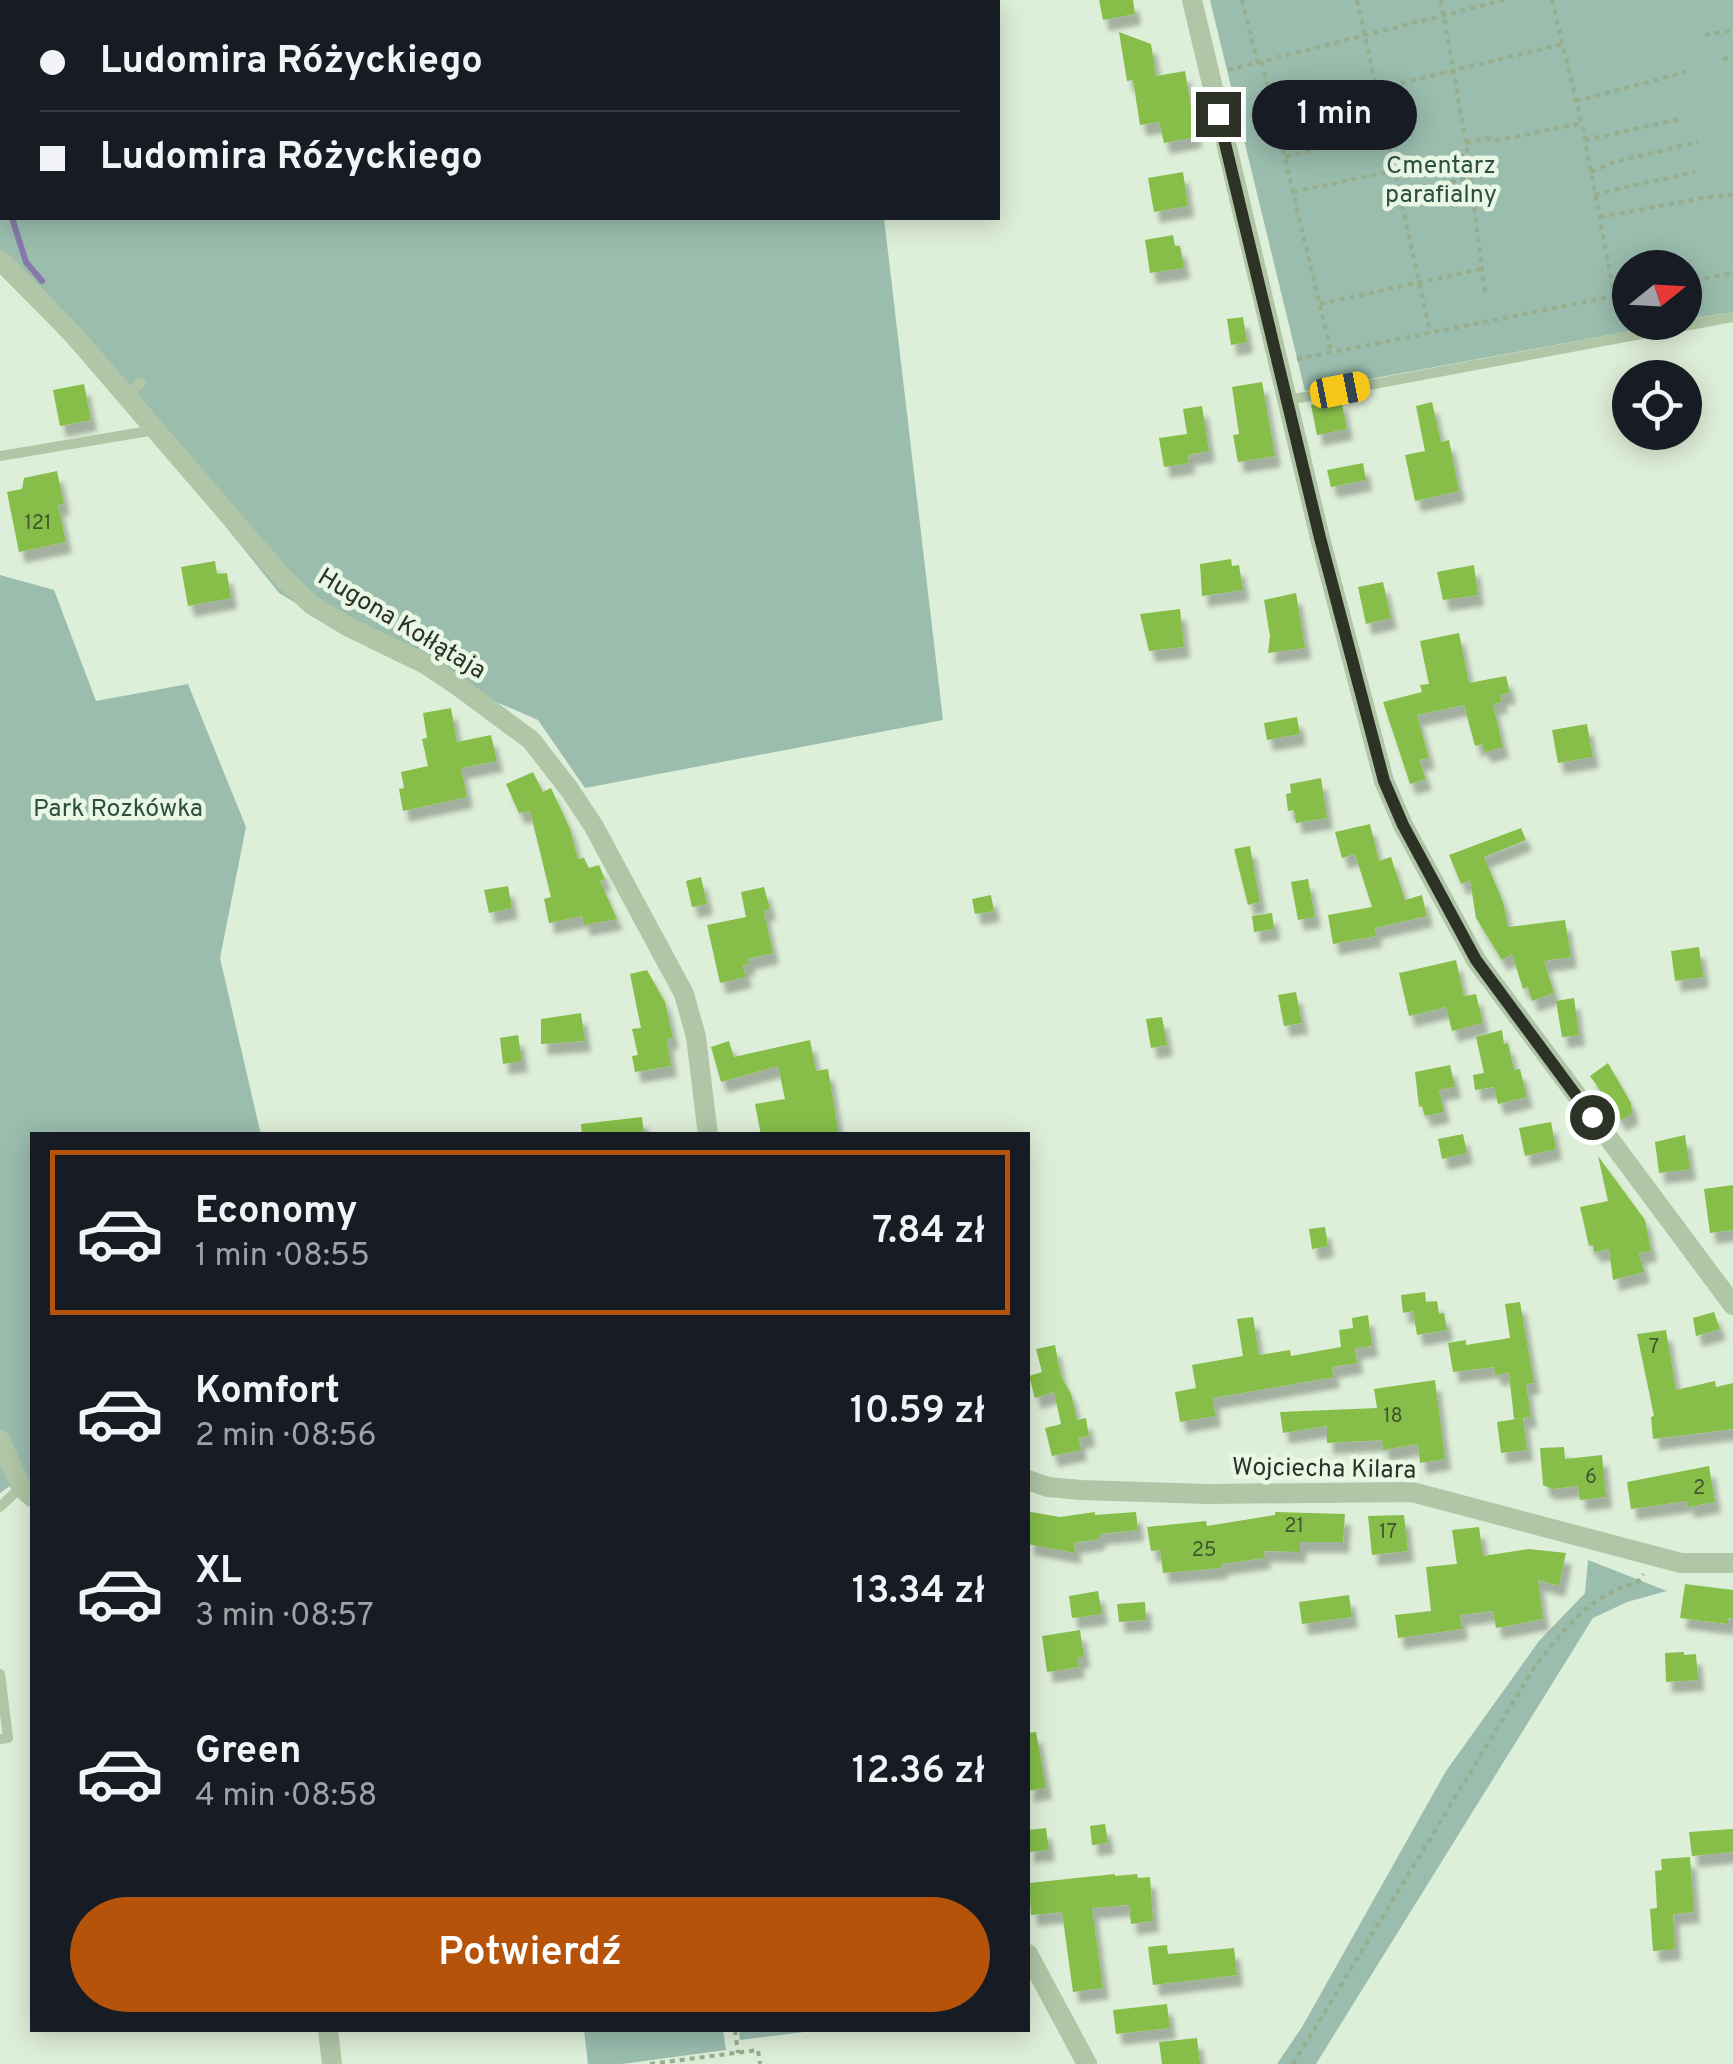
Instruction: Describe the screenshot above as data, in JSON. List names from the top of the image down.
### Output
{
  "streets": {
    "street": ["Hugona Kołłątaja", "Wojciecha Kilara"]
  },
  "parks": ["Cmentarz parafialny", "Park Rozkówka"],
  "house_numbers": [
    "121",
    "7",
    "18",
    "6",
    "2",
    "21",
    "17",
    "25"
  ],
  "north": "right",
  "page": {
    "banner": ["Ludomira Różyckiego", "Ludomira Różyckiego"],
    "bubble": "1 min",
    "list": [
      {
        "name": "Economy",
        "note": "1 min · 08:55",
        "value": "7.84 zł"
      },
      {
        "name": "Komfort",
        "note": "2 min · 08:56",
        "value": "10.59 zł"
      },
      {
        "name": "XL",
        "note": "3 min · 08:57",
        "value": "13.34 zł"
      },
      {
        "name": "Green",
        "note": "4 min · 08:58",
        "value": "12.36 zł"
      }
    ],
    "buttons": "Potwierdź"
  }
}
